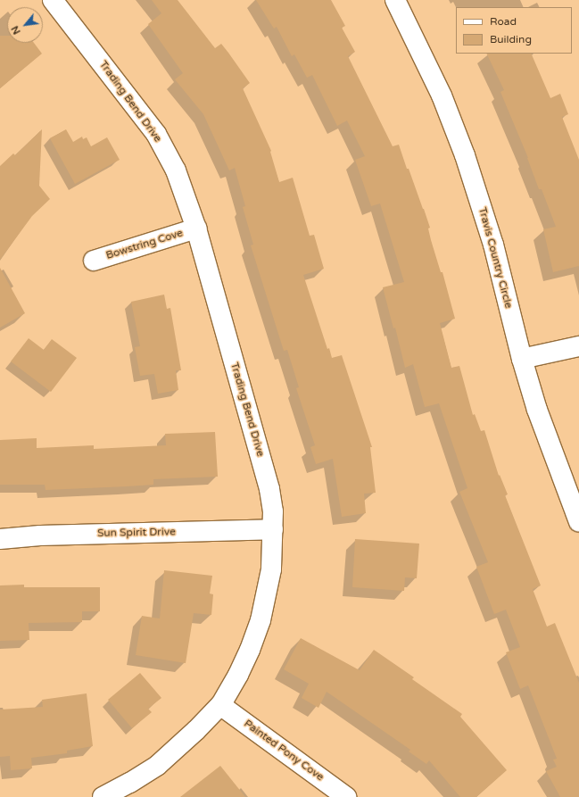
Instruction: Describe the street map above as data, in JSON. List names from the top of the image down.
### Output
{
  "streets": {
    "street": [
      "Trading Bend Drive",
      "Bowstring Cove",
      "Travis Country Circle",
      "Sun Spirit Drive",
      "Painted Pony Cove"
    ]
  },
  "crossings": [
    ["Trading Bend Drive", "Bowstring Cove"],
    ["Trading Bend Drive", "Sun Spirit Drive"],
    ["Trading Bend Drive", "Painted Pony Cove"]
  ],
  "legend": ["Road", "Building"],
  "north": "bottom left"
}
